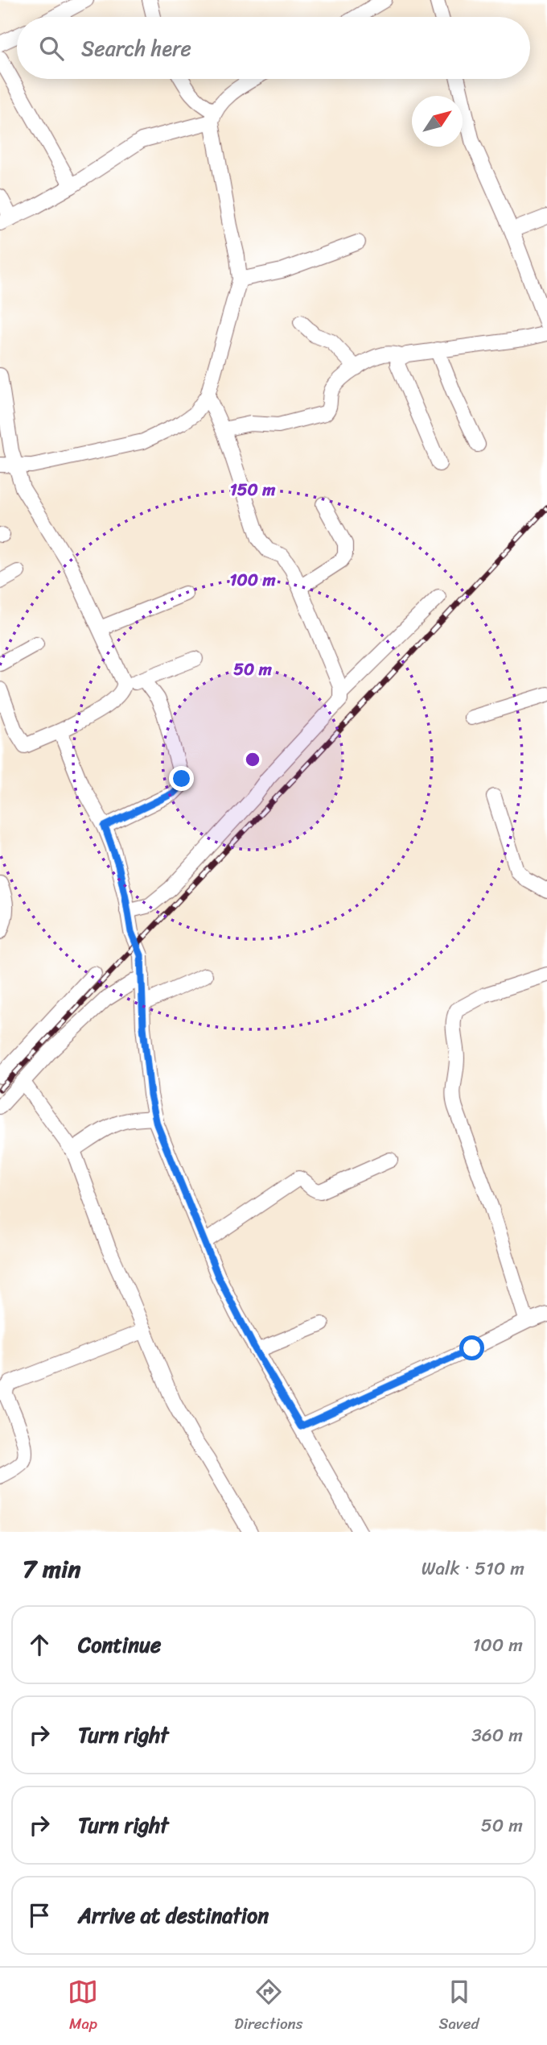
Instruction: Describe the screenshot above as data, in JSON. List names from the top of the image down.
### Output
{
  "north": "top right",
  "page": {
    "search": "Search here",
    "heading": ["7 min", "Walk · 510 m"],
    "list": [
      ["Continue", "100 m"],
      ["Turn right", "360 m"],
      ["Turn right", "50 m"],
      "Arrive at destination"
    ],
    "nav": ["Map", "Directions", "Saved"]
  },
  "rings": ["150 m", "100 m", "50 m"]
}
